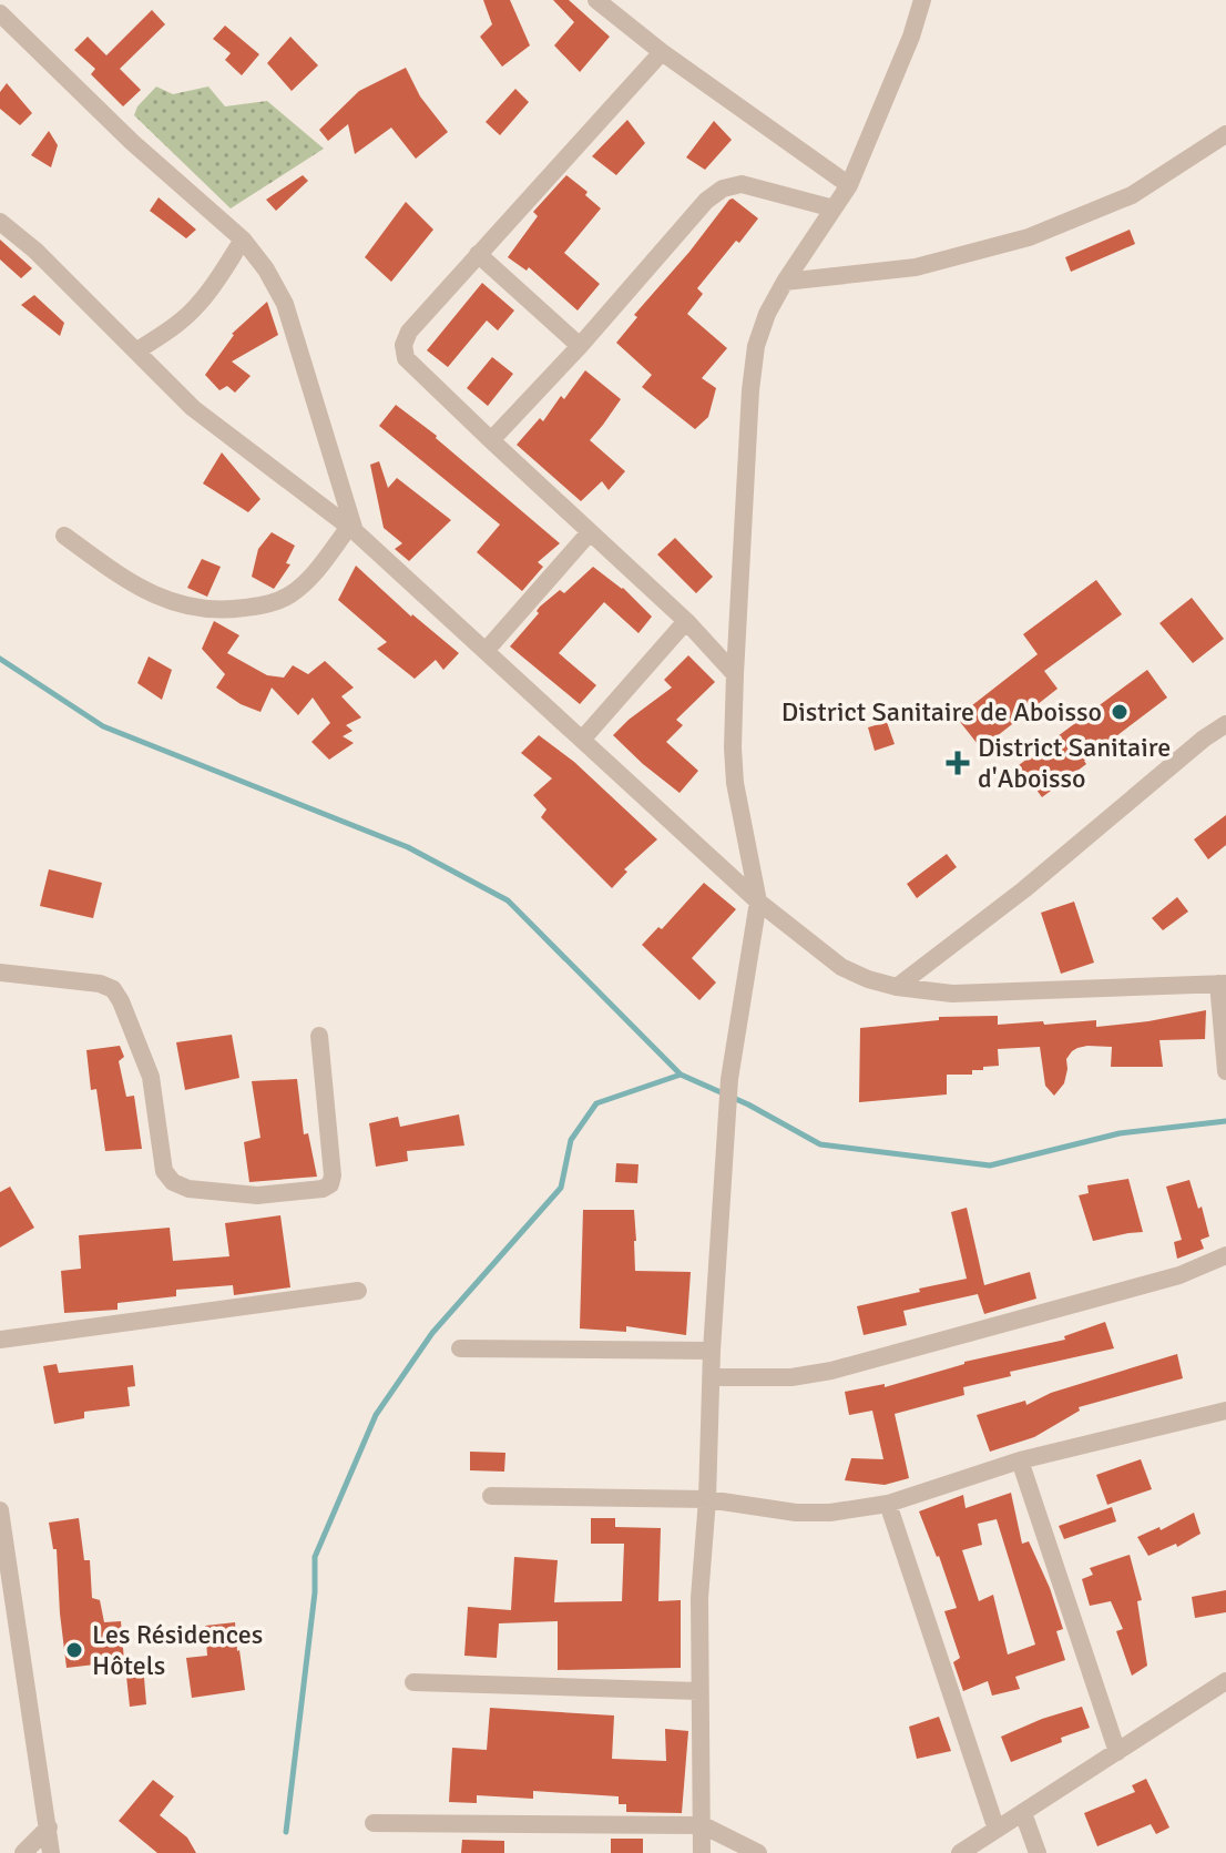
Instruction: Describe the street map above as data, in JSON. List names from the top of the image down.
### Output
{
  "places": {
    "other": ["District Sanitaire de Aboisso", "Les Résidences Hôtels"],
    "health": ["District Sanitaire d'Aboisso"]
  }
}
